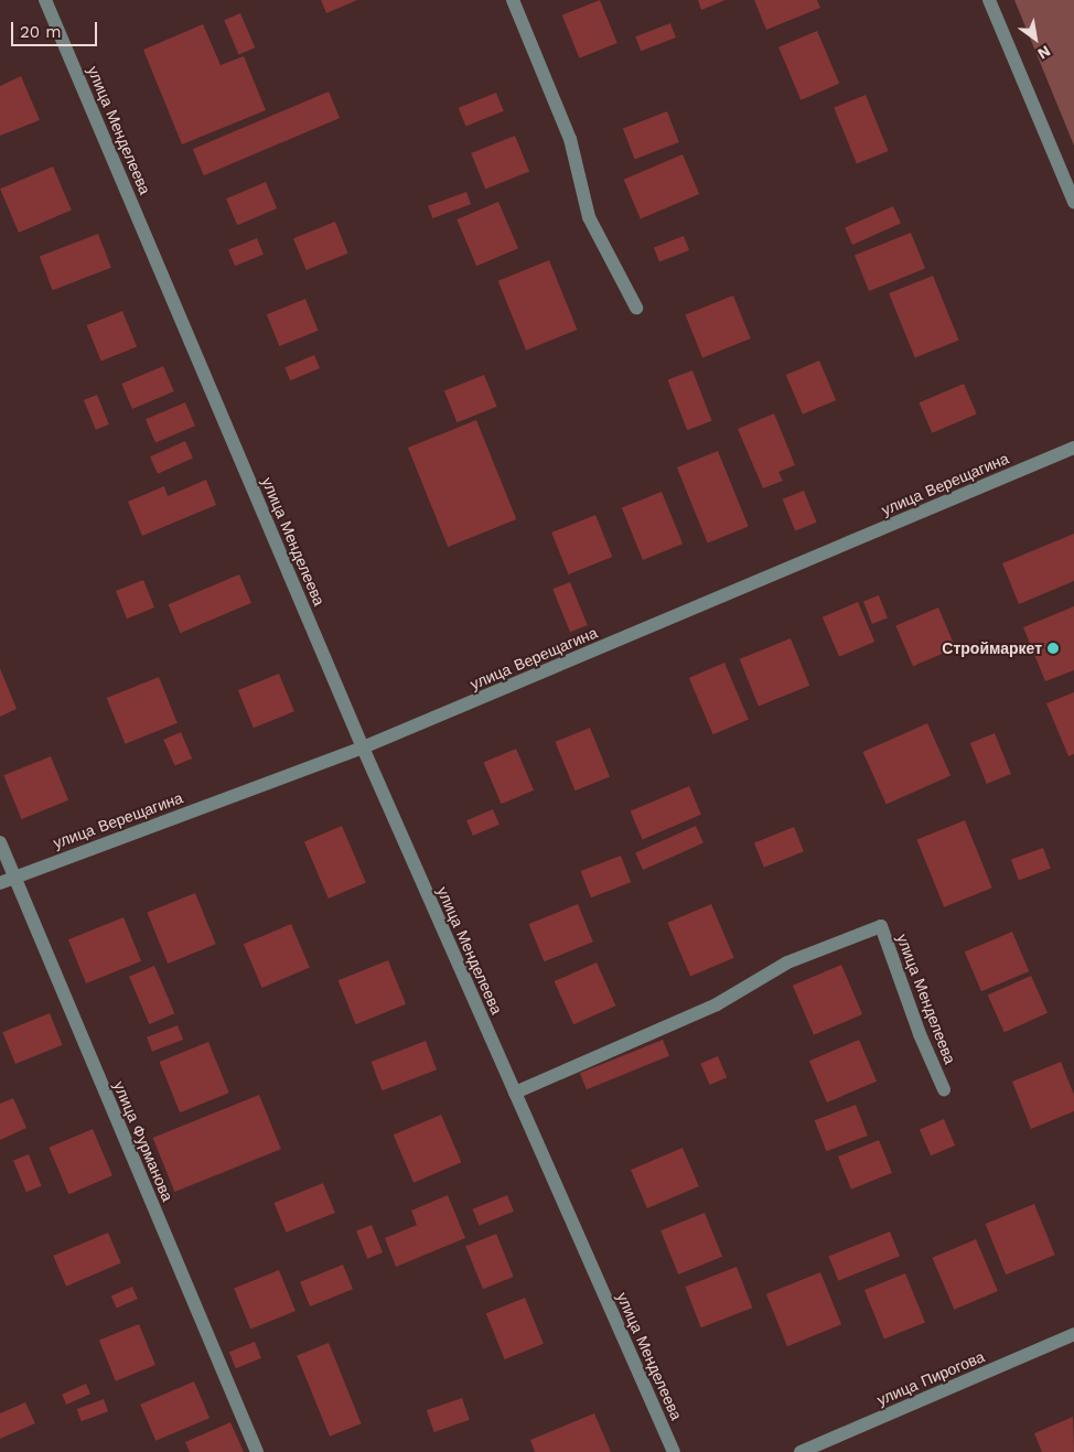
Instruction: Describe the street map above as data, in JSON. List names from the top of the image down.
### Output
{
  "streets": {
    "street": [
      "улица Менделеева",
      "улица Верещагина",
      "улица Фурманова",
      "улица Пирогова"
    ]
  },
  "crossings": [
    ["улица Менделеева", "улица Верещагина"],
    ["улица Верещагина", "улица Фурманова"]
  ],
  "places": ["Строймаркет"],
  "scale_bar": "20 m",
  "north": "bottom right"
}
